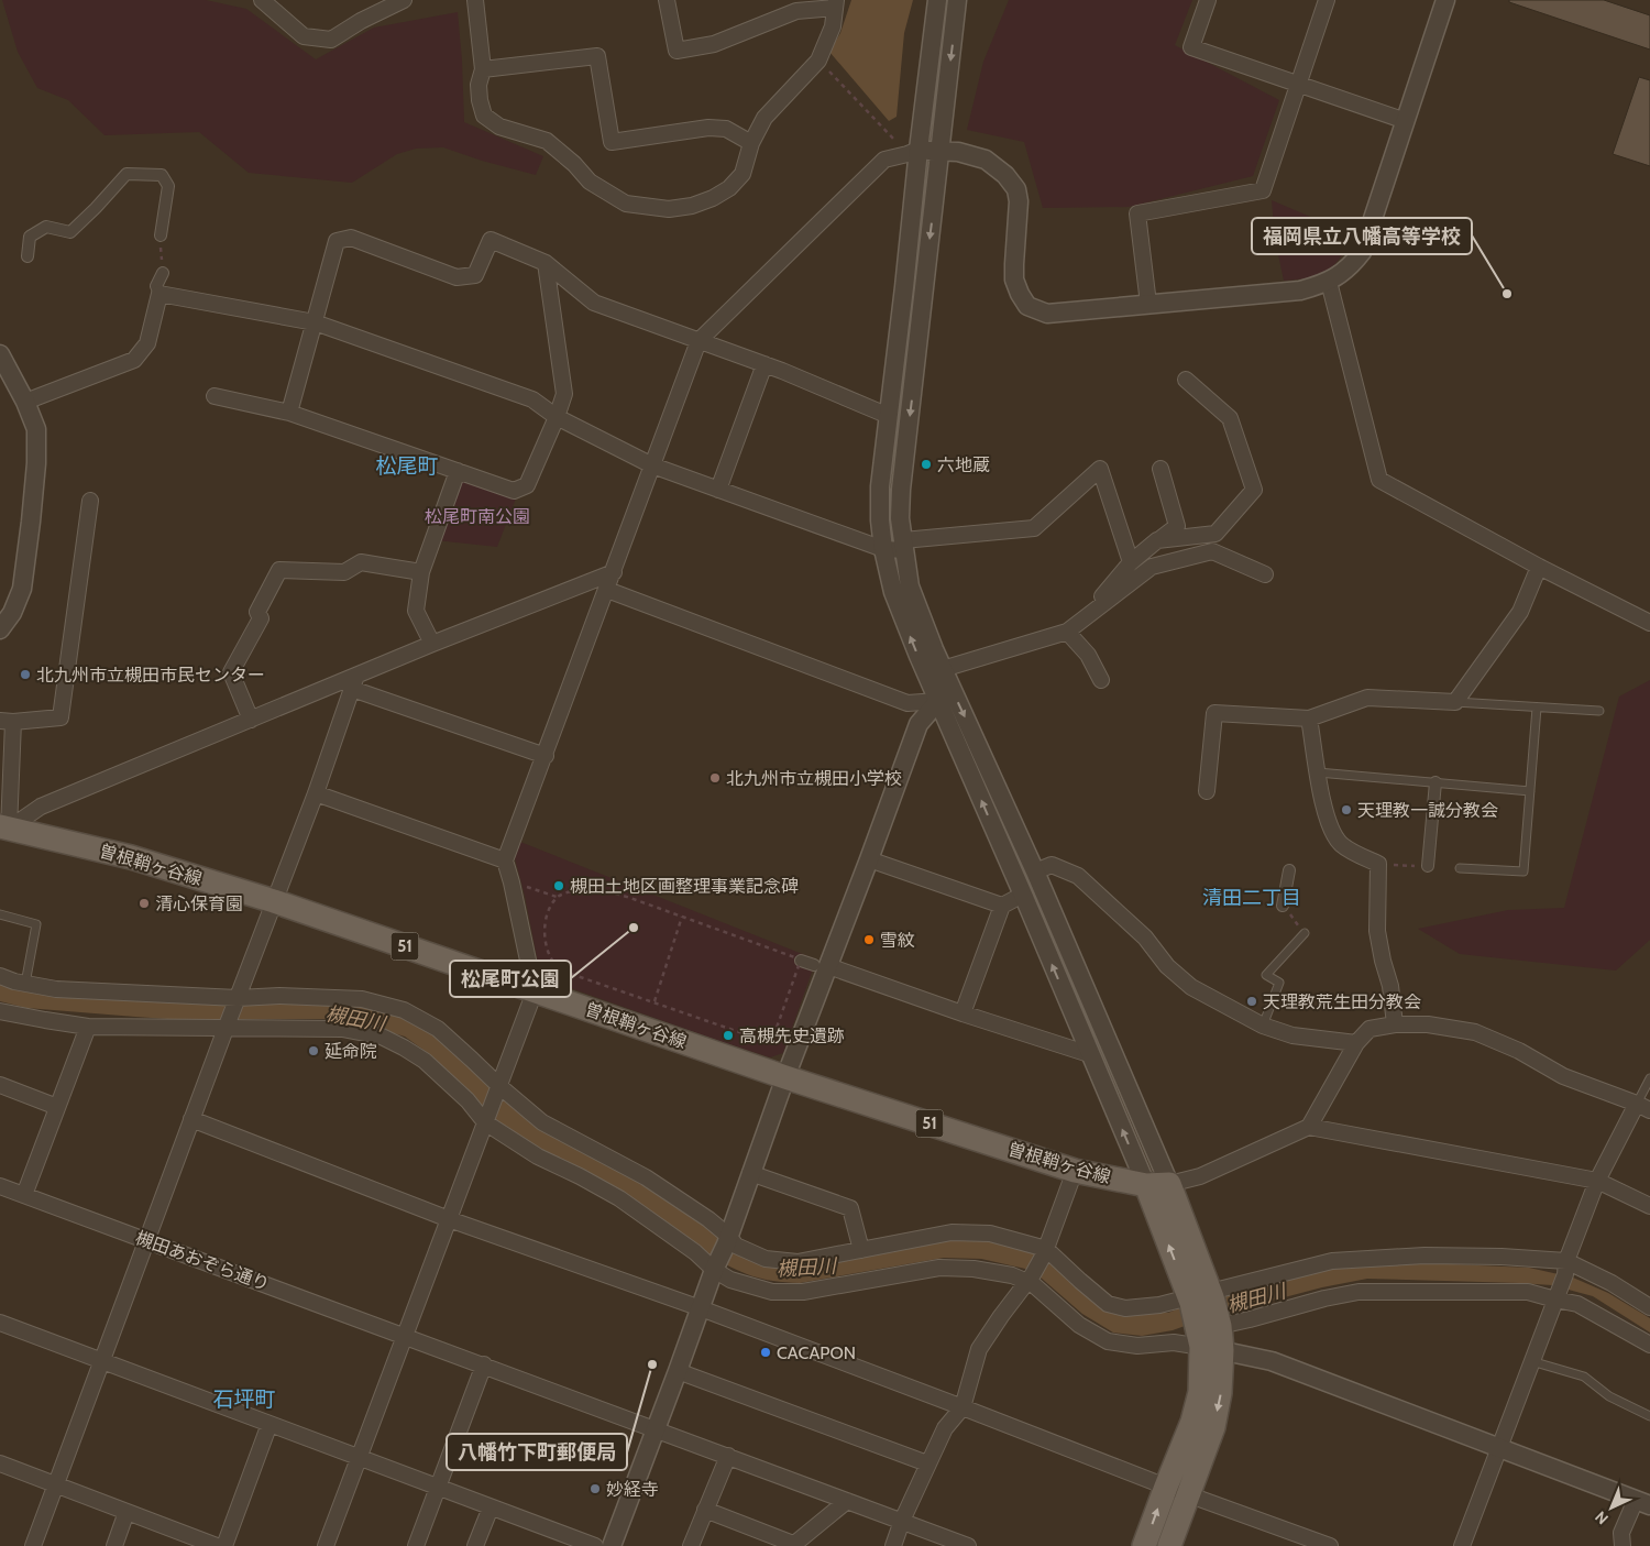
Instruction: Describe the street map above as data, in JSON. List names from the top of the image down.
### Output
{
  "streets": {
    "main road": ["曽根鞘ヶ谷線", "51"],
    "street": ["槻田あおぞら通り"]
  },
  "districts": ["松尾町", "清田二丁目", "石坪町"],
  "water": ["槻田川"],
  "parks": ["松尾町南公園"],
  "places": [
    "福岡県立八幡高等学校",
    "六地蔵",
    "北九州市立槻田市民センター",
    "北九州市立槻田小学校",
    "天理教一誠分教会",
    "槻田土地区画整理事業記念碑",
    "清心保育園",
    "松尾町公園",
    "雪紋",
    "天理教荒生田分教会",
    "高槻先史遺跡",
    "延命院",
    "CACAPON",
    "八幡竹下町郵便局",
    "妙経寺"
  ],
  "north": "bottom left"
}
